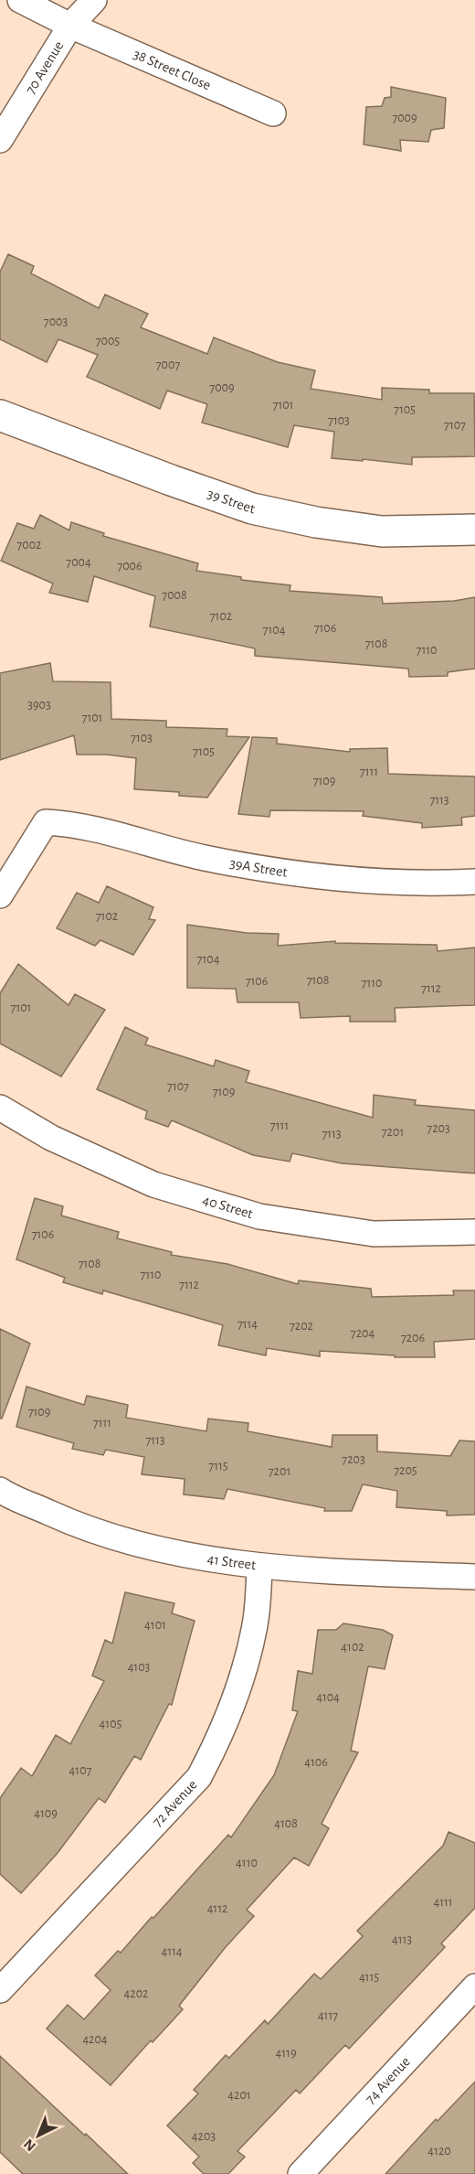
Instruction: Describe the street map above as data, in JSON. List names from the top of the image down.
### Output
{
  "streets": {
    "street": [
      "70 Avenue",
      "38 Street Close",
      "39 Street",
      "39A Street",
      "40 Street",
      "41 Street",
      "72 Avenue",
      "74 Avenue"
    ]
  },
  "crossings": [
    ["70 Avenue", "38 Street Close"],
    ["41 Street", "72 Avenue"]
  ],
  "house_numbers": [
    "7009",
    "7003",
    "7005",
    "7007",
    "7009",
    "7101",
    "7105",
    "7103",
    "7107",
    "7002",
    "7004",
    "7006",
    "7008",
    "7102",
    "7106",
    "7104",
    "7108",
    "7110",
    "3903",
    "7101",
    "7103",
    "7105",
    "7111",
    "7109",
    "7113",
    "7102",
    "7104",
    "7108",
    "7106",
    "7110",
    "7112",
    "7101",
    "7107",
    "7109",
    "7111",
    "7203",
    "7201",
    "7113",
    "7106",
    "7108",
    "7110",
    "7112",
    "7114",
    "7202",
    "7204",
    "7206",
    "7109",
    "7111",
    "7113",
    "7203",
    "7115",
    "7205",
    "7201",
    "4101",
    "4102",
    "4103",
    "4104",
    "4105",
    "4106",
    "4107",
    "4109",
    "4108",
    "4110",
    "4111",
    "4112",
    "4113",
    "4114",
    "4115",
    "4202",
    "4117",
    "4204",
    "4119",
    "4201",
    "4203",
    "4120"
  ],
  "north": "bottom left"
}
